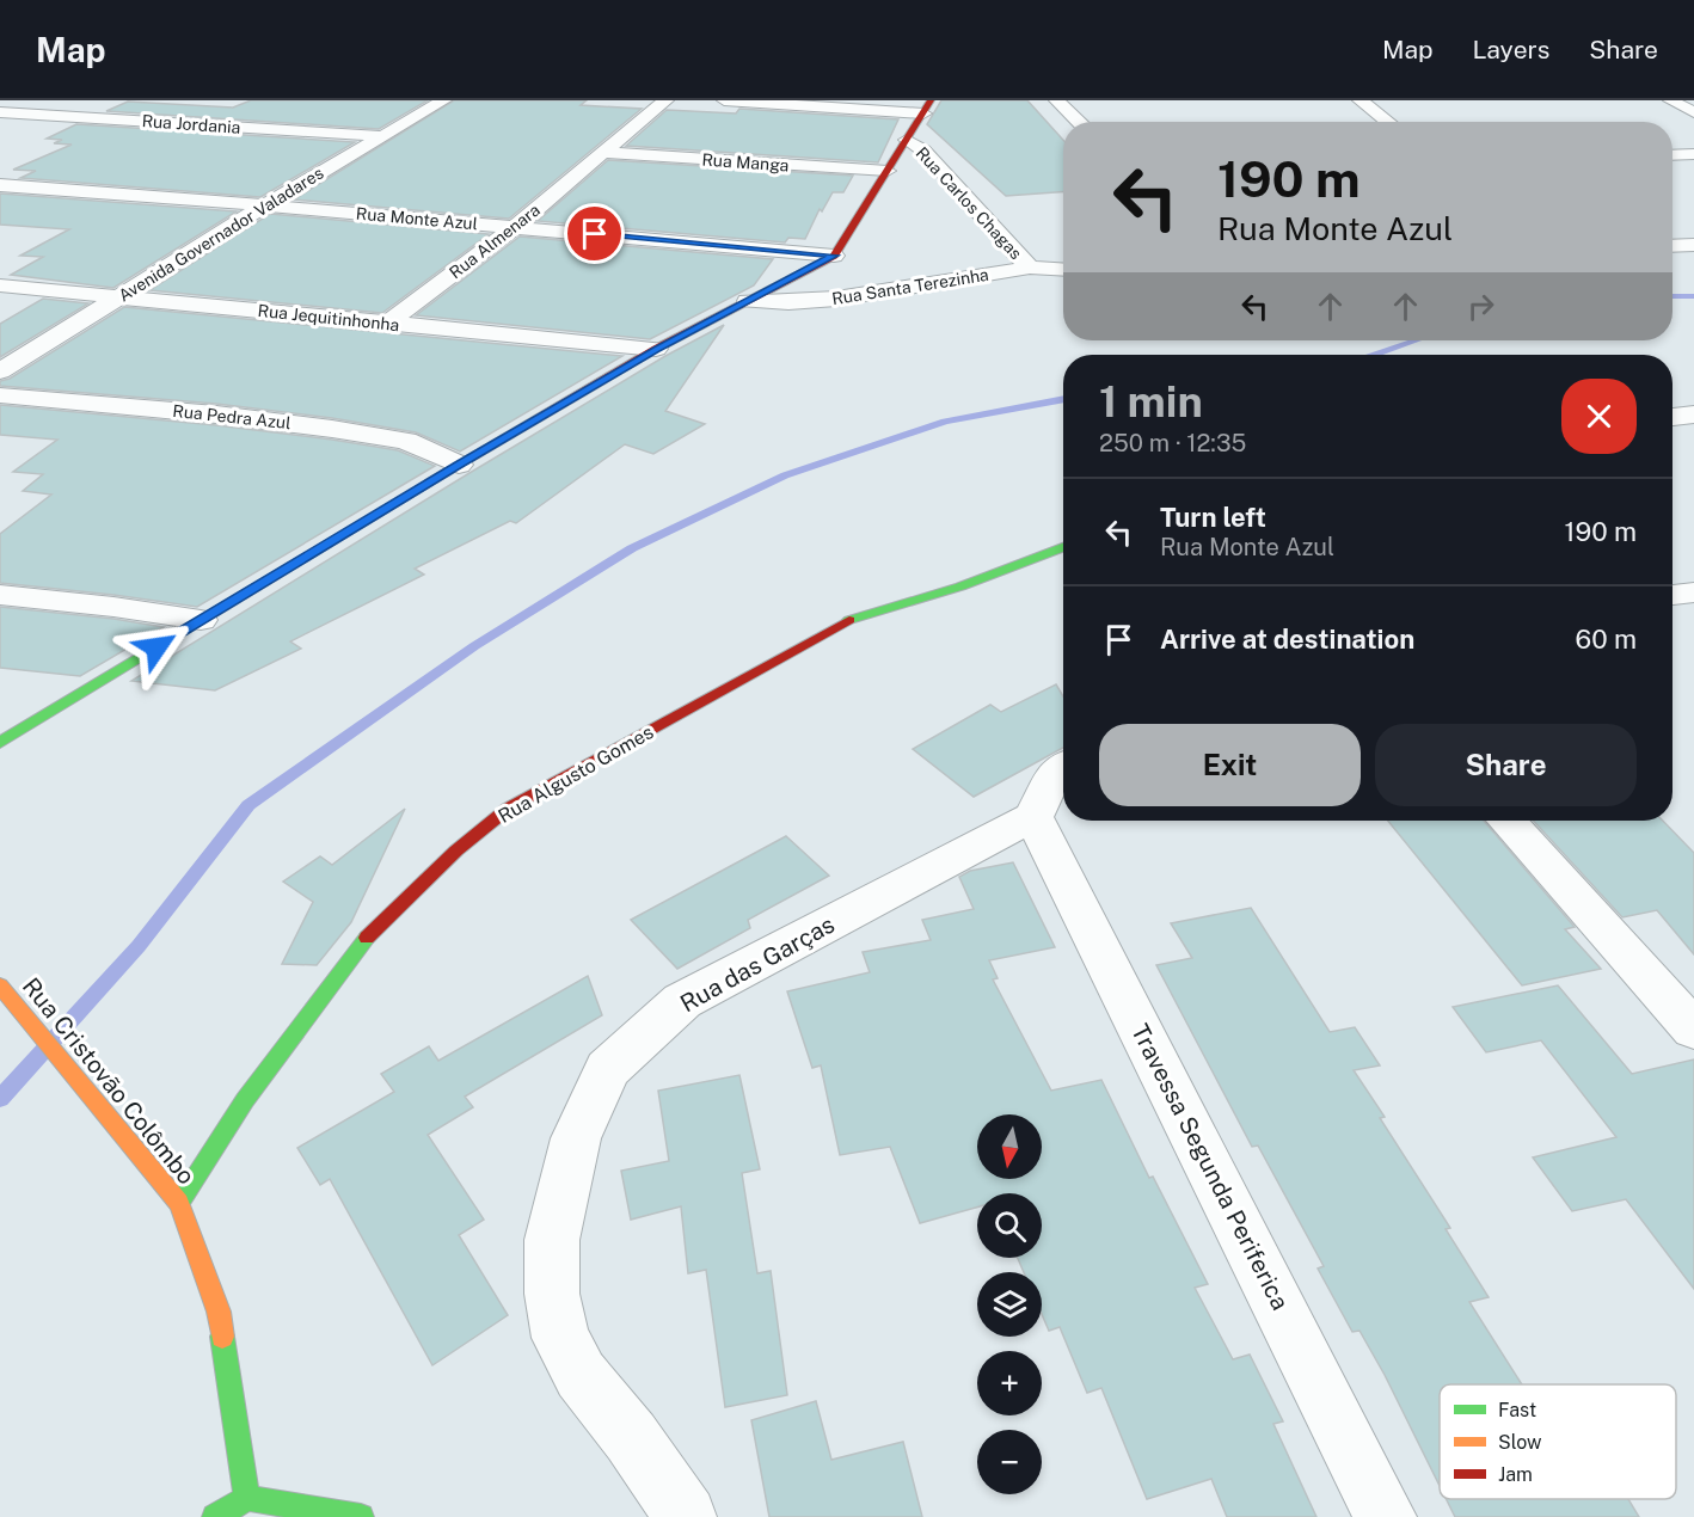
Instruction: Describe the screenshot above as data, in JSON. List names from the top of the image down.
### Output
{
  "streets": {
    "street": [
      "Rua Jordania",
      "Rua Manga",
      "Rua Carlos Chagas",
      "Rua Monte Azul",
      "Avenida Governador Valadares",
      "Rua Almenara",
      "Rua Santa Terezinha",
      "Rua Jequitinhonha",
      "Rua Pedra Azul",
      "Rua Algusto Gomes",
      "Rua das Garças",
      "Rua Cristovão Colômbo",
      "Travessa Segunda Periferica"
    ]
  },
  "crossings": [
    ["Rua Jordania", "Avenida Governador Valadares"],
    ["Rua Manga", "Rua Almenara"],
    ["Rua Carlos Chagas", "Rua Santa Terezinha"],
    ["Rua Monte Azul", "Avenida Governador Valadares"],
    ["Rua Monte Azul", "Rua Almenara"],
    ["Avenida Governador Valadares", "Rua Jequitinhonha"],
    ["Rua Almenara", "Rua Jequitinhonha"],
    ["Rua Algusto Gomes", "Rua Cristovão Colômbo"],
    ["Rua das Garças", "Travessa Segunda Periferica"]
  ],
  "legend": ["Fast", "Slow", "Jam"],
  "north": "bottom",
  "page": {
    "header": "Map",
    "nav": ["Map", "Layers", "Share"],
    "turn": ["190 m", "Rua Monte Azul"],
    "heading": ["1 min", "250 m · 12:35"],
    "list": [
      {
        "name": "Turn left",
        "note": "Rua Monte Azul",
        "value": "190 m"
      },
      {
        "name": "Arrive at destination",
        "value": "60 m"
      }
    ],
    "buttons": ["Exit", "Share"],
    "map_buttons": ["+", "−"]
  }
}
